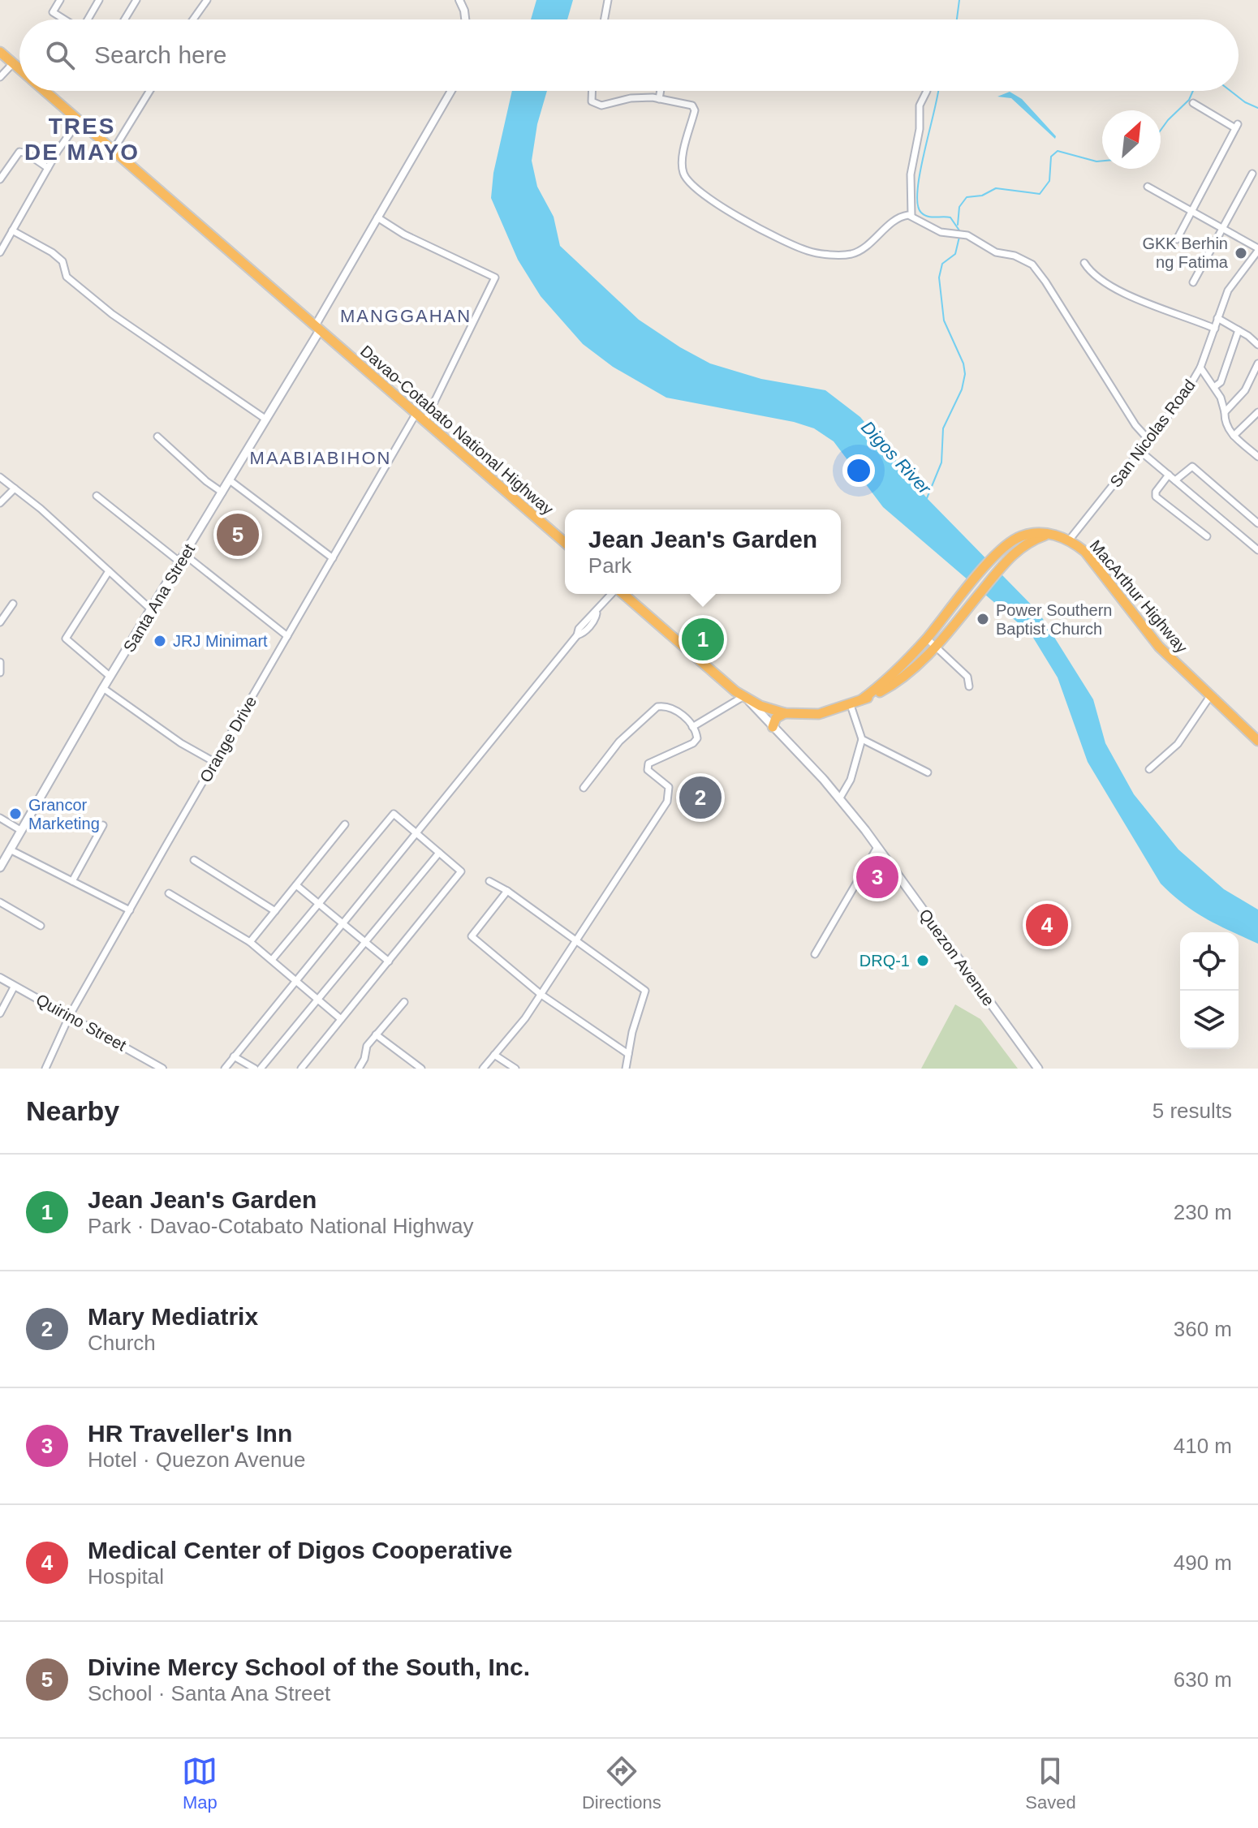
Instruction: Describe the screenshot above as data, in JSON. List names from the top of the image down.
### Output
{
  "streets": {
    "highway": ["Davao-Cotabato National Highway", "MacArthur Highway"],
    "main road": ["Santa Ana Street", "Quezon Avenue"],
    "street": ["San Nicolas Road", "Orange Drive", "Quirino Street"]
  },
  "crossings": [
    ["Davao-Cotabato National Highway", "Santa Ana Street"],
    ["Davao-Cotabato National Highway", "Orange Drive"],
    ["San Nicolas Road", "MacArthur Highway"],
    ["MacArthur Highway", "Quezon Avenue"],
    ["Orange Drive", "Quirino Street"]
  ],
  "districts": ["TRES DE MAYO", "MANGGAHAN", "MAABIABIHON"],
  "water": ["Digos River"],
  "places": [
    "GKK Berhin ng Fatima",
    "Power Southern Baptist Church",
    "JRJ Minimart",
    "Grancor Marketing",
    "DRQ-1"
  ],
  "north": "top right",
  "page": {
    "search": "Search here",
    "popup": ["Jean Jean's Garden", "Park"],
    "pins": [
      "5",
      "1",
      "2",
      "3",
      "4"
    ],
    "heading": ["Nearby", "5 results"],
    "list": [
      {
        "mark": "1",
        "name": "Jean Jean's Garden",
        "note": "Park · Davao-Cotabato National Highway",
        "value": "230 m"
      },
      {
        "mark": "2",
        "name": "Mary Mediatrix",
        "note": "Church",
        "value": "360 m"
      },
      {
        "mark": "3",
        "name": "HR Traveller's Inn",
        "note": "Hotel · Quezon Avenue",
        "value": "410 m"
      },
      {
        "mark": "4",
        "name": "Medical Center of Digos Cooperative",
        "note": "Hospital",
        "value": "490 m"
      },
      {
        "mark": "5",
        "name": "Divine Mercy School of the South, Inc.",
        "note": "School · Santa Ana Street",
        "value": "630 m"
      }
    ],
    "nav": ["Map", "Directions", "Saved"]
  }
}
